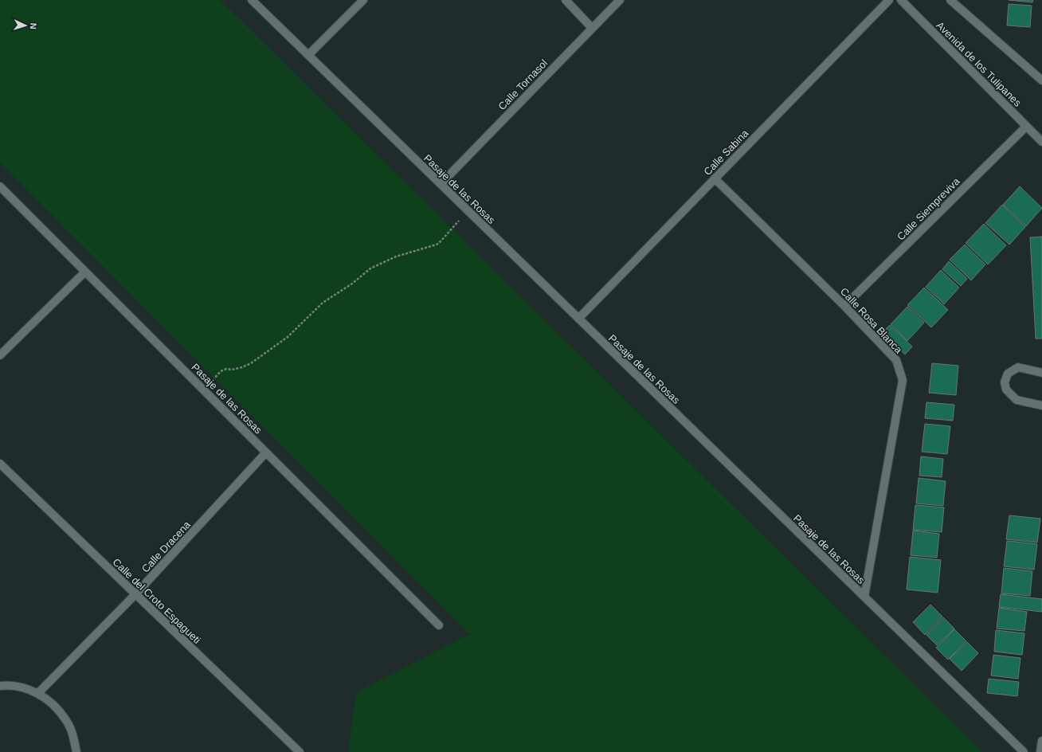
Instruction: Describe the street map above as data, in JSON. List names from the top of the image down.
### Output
{
  "streets": {
    "street": [
      "Avenida de los Tulipanes",
      "Calle Tornasol",
      "Calle Sabina",
      "Pasaje de las Rosas",
      "Calle Siempreviva",
      "Calle Rosa Blanca",
      "Calle Dracena",
      "Calle del Croto Espagueti"
    ]
  },
  "crossings": [
    ["Avenida de los Tulipanes", "Calle Siempreviva"],
    ["Calle Tornasol", "Pasaje de las Rosas"],
    ["Calle Sabina", "Pasaje de las Rosas"],
    ["Calle Sabina", "Calle Rosa Blanca"],
    ["Pasaje de las Rosas", "Calle Rosa Blanca"],
    ["Pasaje de las Rosas", "Calle Dracena"],
    ["Calle Siempreviva", "Calle Rosa Blanca"],
    ["Calle Dracena", "Calle del Croto Espagueti"]
  ],
  "north": "right"
}
